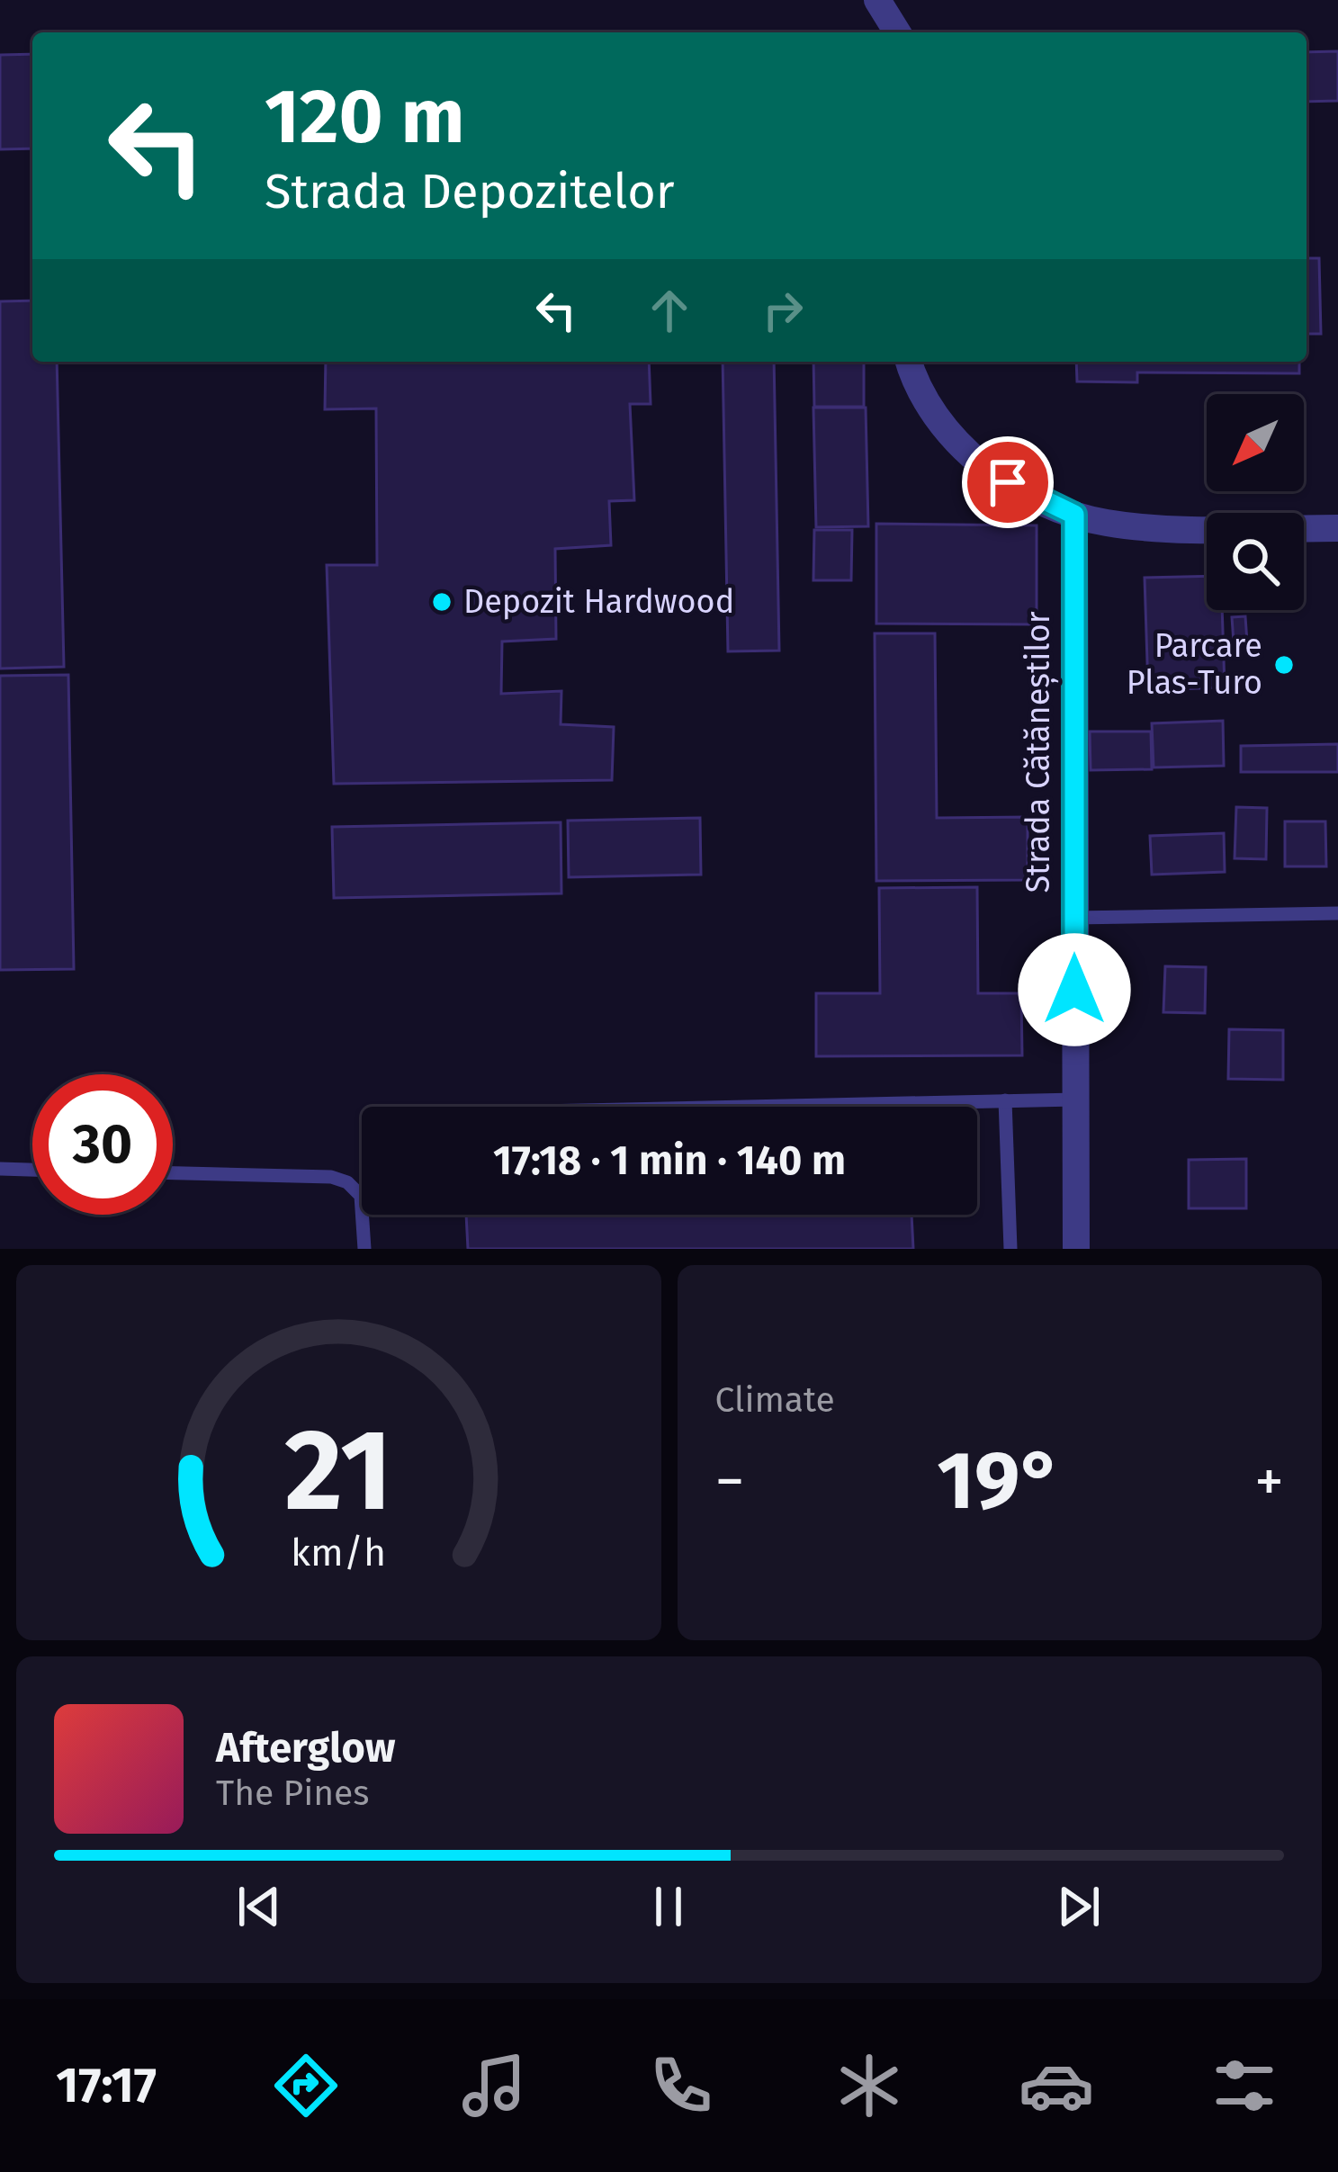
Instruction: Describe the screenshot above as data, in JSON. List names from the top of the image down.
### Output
{
  "streets": {
    "street": ["Strada Cătăneștilor"]
  },
  "places": ["Depozit Hardwood", "Parcare Plas-Turo"],
  "north": "bottom left",
  "page": {
    "turn": ["120 m", "Strada Depozitelor"],
    "limit": "30",
    "trip": "17:18 · 1 min · 140 m",
    "tile": "Climate",
    "heat": ["−", "19°", "+"],
    "song": ["Afterglow", "The Pines"],
    "tabs": "17:17",
    "gauge": ["21", "km/h"]
  }
}
